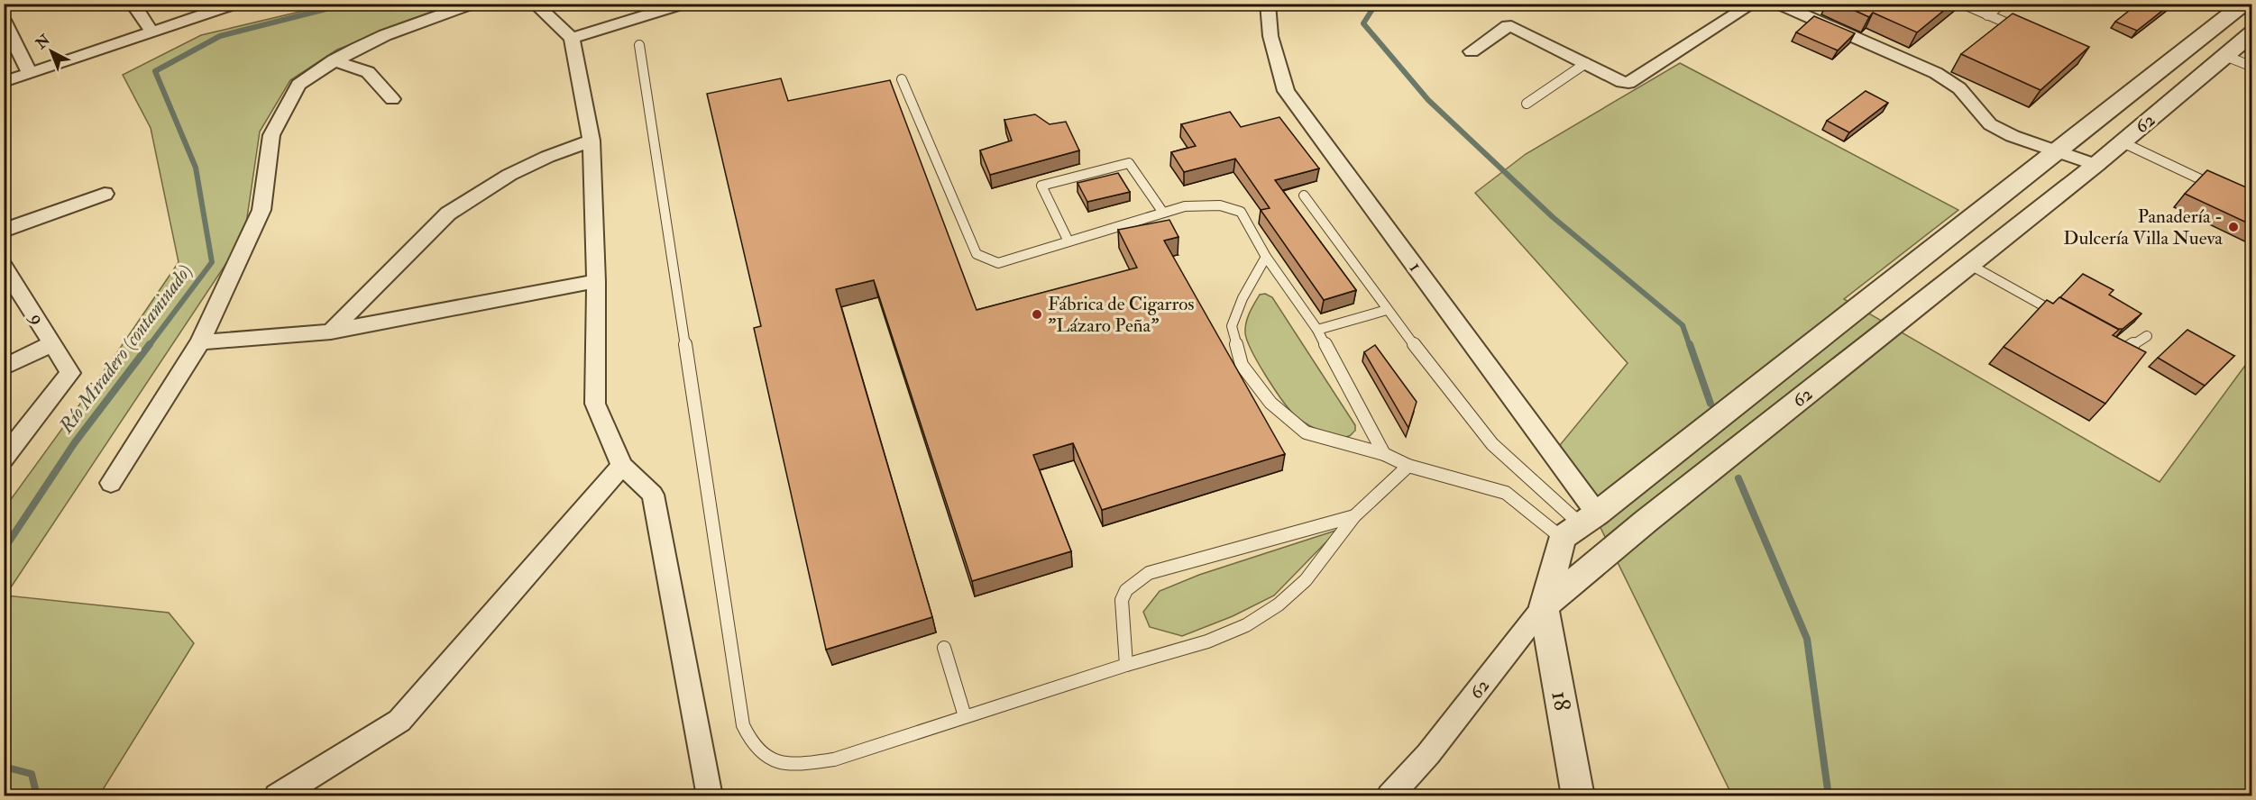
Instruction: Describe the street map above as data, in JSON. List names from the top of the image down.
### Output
{
  "streets": {
    "street": [
      "62",
      "1",
      "9",
      "18"
    ]
  },
  "crossings": [
    ["62", "1"],
    ["62", "18"]
  ],
  "water": ["Río Miradero (contaminado)"],
  "places": ["Panadería - Dulcería Villa Nueva", "Fábrica de Cigarros \"Lázaro Peña\""],
  "north": "top left"
}
